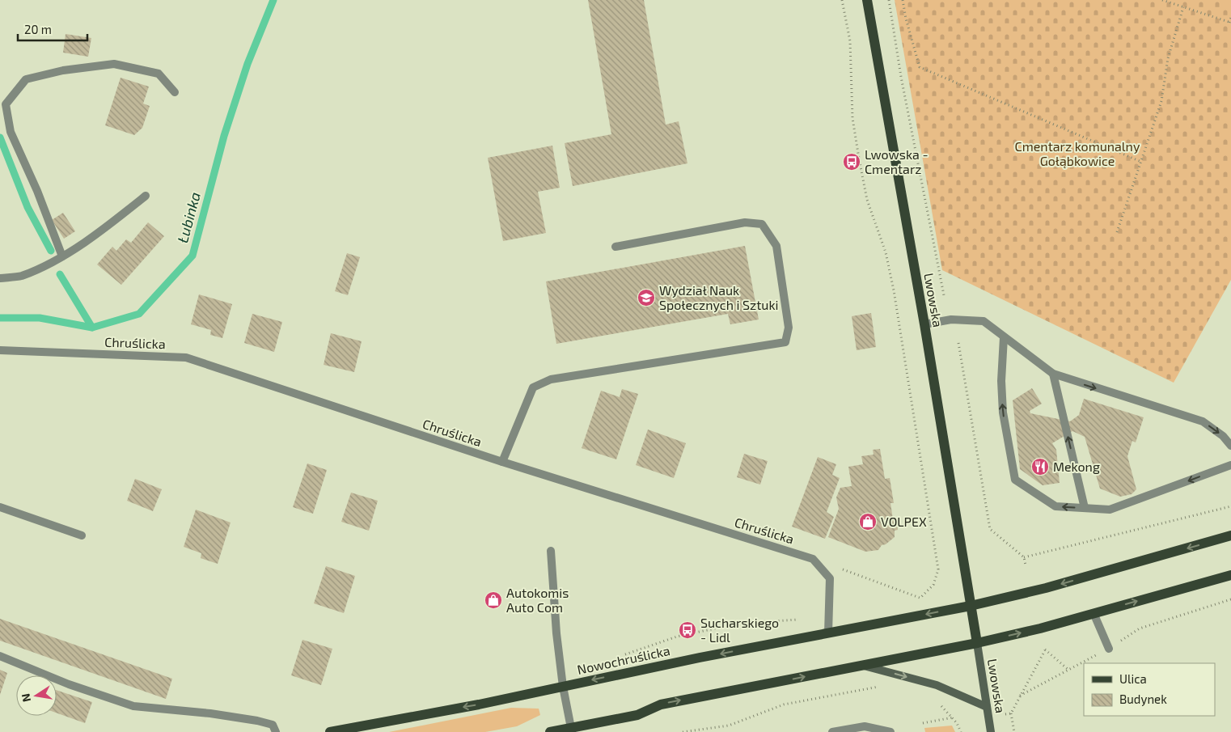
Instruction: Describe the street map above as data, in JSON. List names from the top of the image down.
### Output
{
  "streets": {
    "main road": ["Lwowska", "Nowochruślicka"],
    "lane": ["Chruślicka"]
  },
  "crossings": [
    ["Lwowska", "Nowochruślicka"],
    ["Chruślicka", "Nowochruślicka"]
  ],
  "water": ["Łubinka"],
  "parks": ["Cmentarz komunalny Gołąbkowice"],
  "places": {
    "bus stop": ["Lwowska - Cmentarz", "Sucharskiego - Lidl"],
    "school or university": ["Wydział Nauk Społecznych i Sztuki"],
    "restaurant": ["Mekong"],
    "shop": ["VOLPEX", "Autokomis Auto Com"]
  },
  "legend": ["Ulica", "Budynek"],
  "scale_bar": "20 m",
  "north": "left"
}
